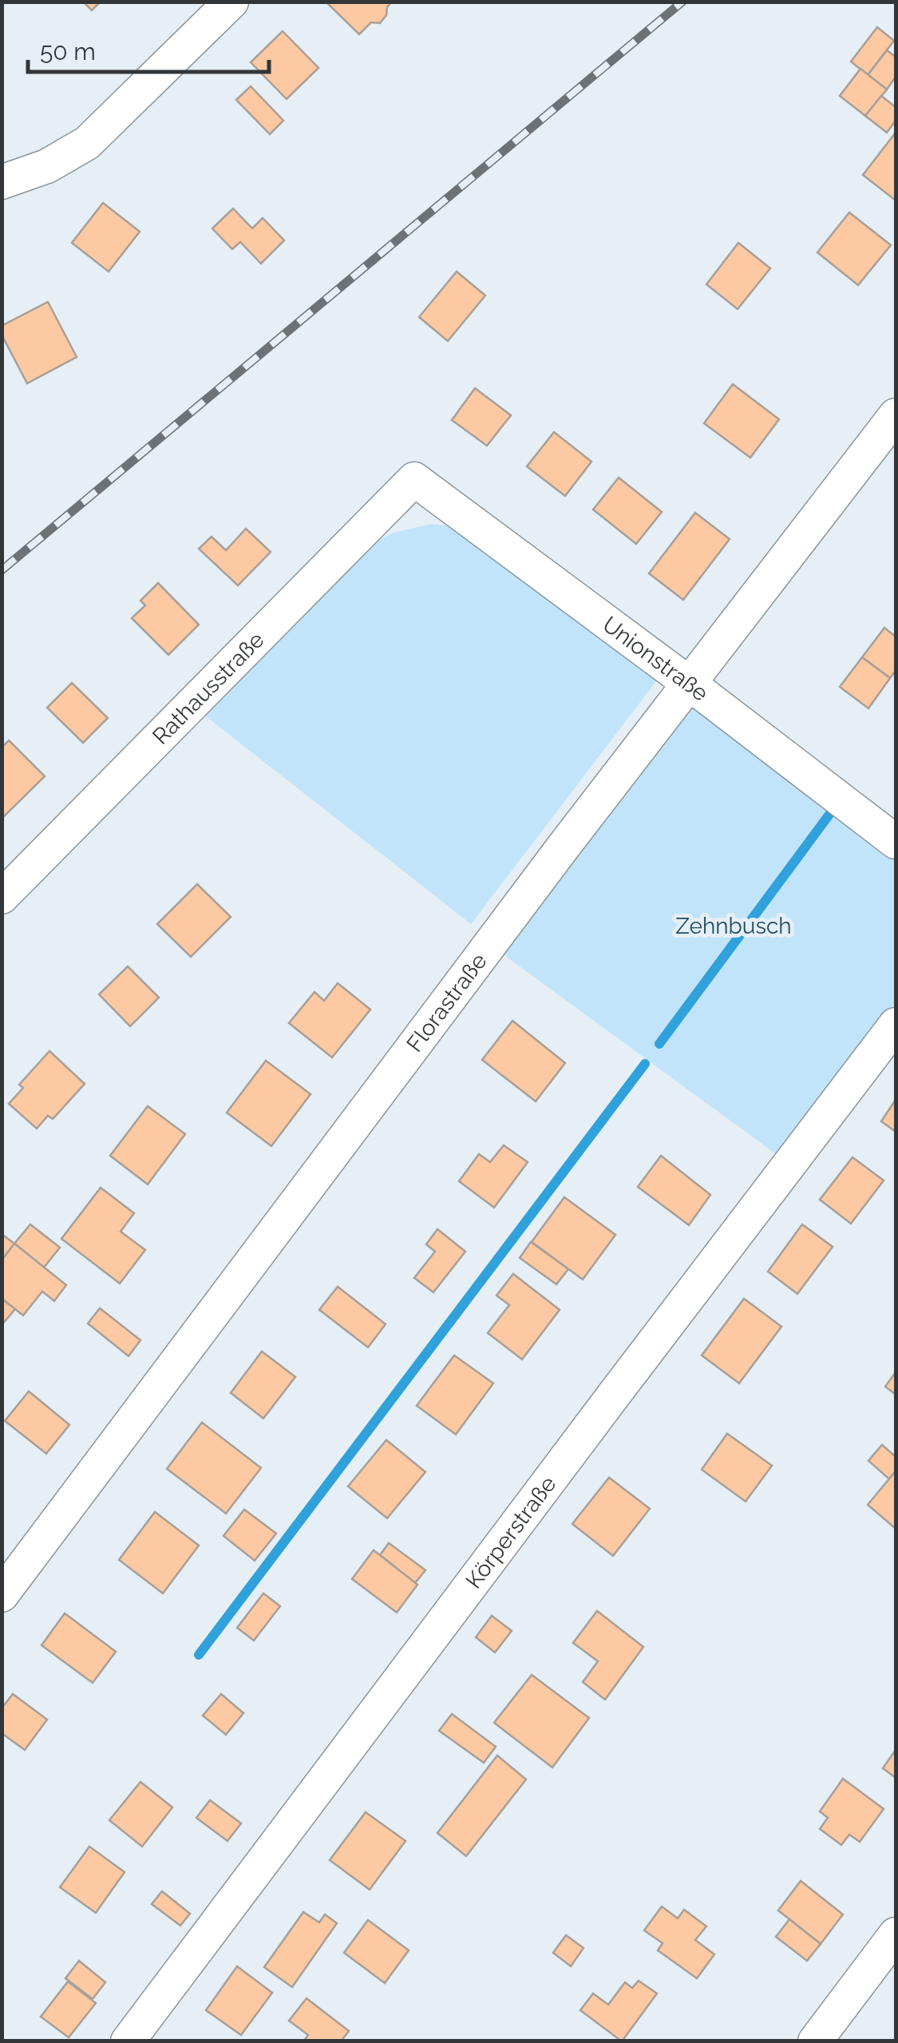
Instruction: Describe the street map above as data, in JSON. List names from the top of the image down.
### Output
{
  "streets": {
    "street": [
      "Unionstraße",
      "Rathausstraße",
      "Florastraße",
      "Körperstraße"
    ]
  },
  "crossings": [
    ["Unionstraße", "Rathausstraße"],
    ["Unionstraße", "Florastraße"]
  ],
  "parks": ["Zehnbusch"],
  "scale_bar": "50 m"
}
